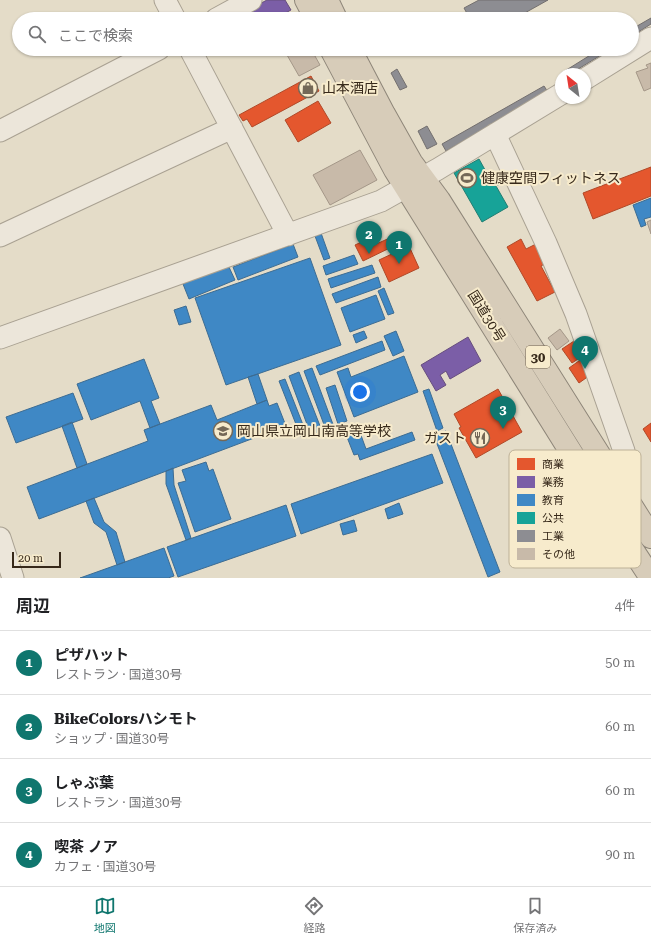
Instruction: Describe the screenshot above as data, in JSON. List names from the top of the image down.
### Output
{
  "streets": {
    "highway": ["国道30号", "30"]
  },
  "places": {
    "shop": ["山本酒店"],
    "sports": ["健康空間フィットネス"],
    "school or university": ["岡山県立岡山南高等学校"],
    "restaurant": ["ガスト"]
  },
  "legend": [
    "商業",
    "業務",
    "教育",
    "公共",
    "工業",
    "その他"
  ],
  "scale_bar": "20 m",
  "north": "top left",
  "page": {
    "search": "ここで検索",
    "pins": [
      "2",
      "1",
      "4",
      "3"
    ],
    "scale": "20 m",
    "heading": ["周辺", "4件"],
    "list": [
      {
        "mark": "1",
        "name": "ピザハット",
        "note": "レストラン · 国道30号",
        "value": "50 m"
      },
      {
        "mark": "2",
        "name": "BikeColorsハシモト",
        "note": "ショップ · 国道30号",
        "value": "60 m"
      },
      {
        "mark": "3",
        "name": "しゃぶ葉",
        "note": "レストラン · 国道30号",
        "value": "60 m"
      },
      {
        "mark": "4",
        "name": "喫茶 ノア",
        "note": "カフェ · 国道30号",
        "value": "90 m"
      }
    ],
    "nav": ["地図", "経路", "保存済み"]
  }
}
